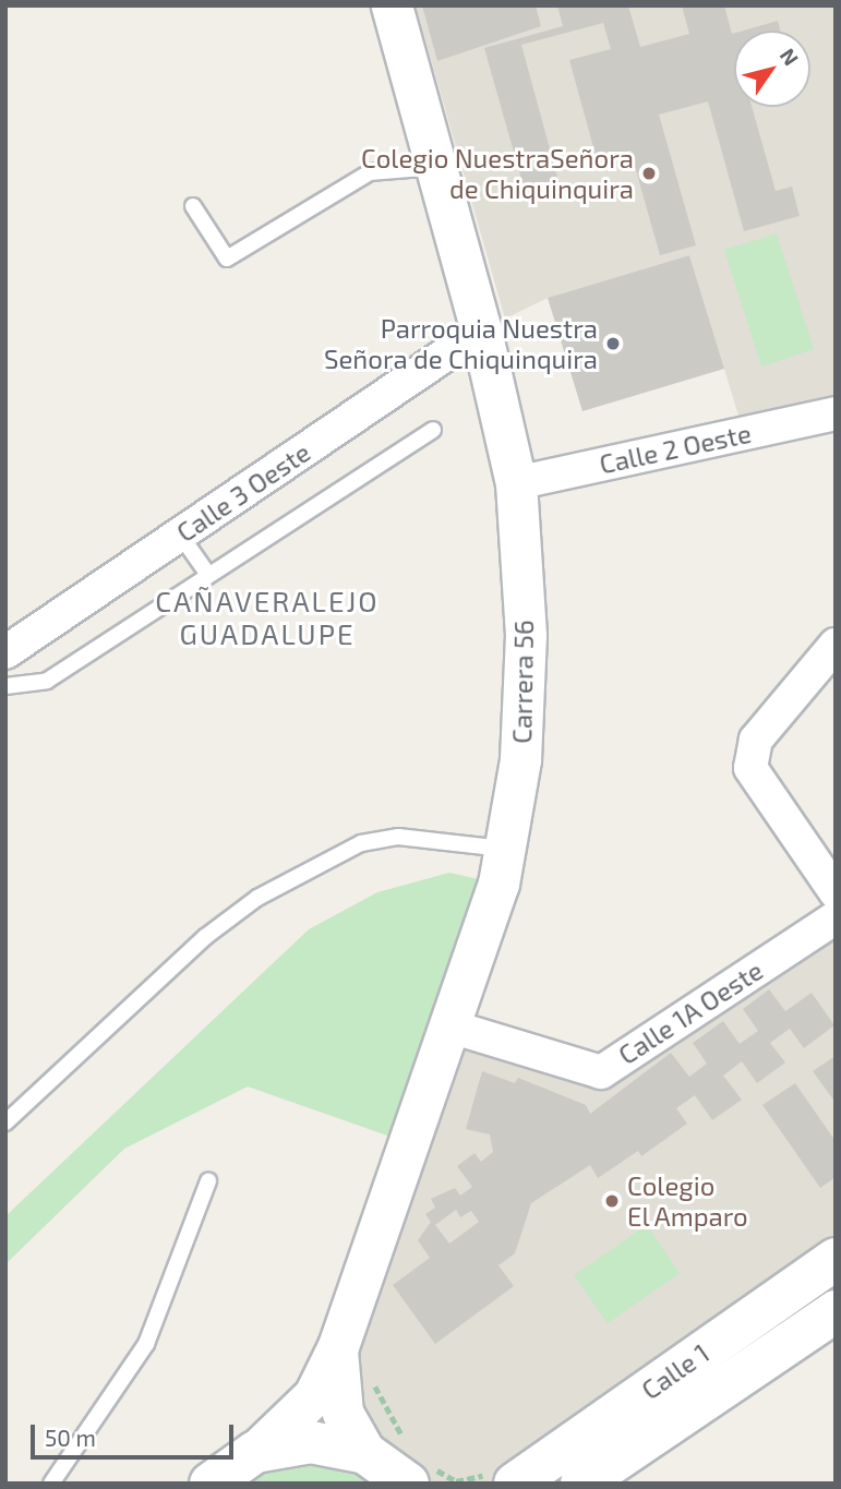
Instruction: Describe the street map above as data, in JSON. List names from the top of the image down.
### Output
{
  "streets": {
    "main road": ["Calle 1"],
    "street": [
      "Calle 2 Oeste",
      "Calle 3 Oeste",
      "Carrera 56",
      "Calle 1A Oeste"
    ]
  },
  "crossings": [
    ["Calle 2 Oeste", "Carrera 56"],
    ["Calle 3 Oeste", "Carrera 56"],
    ["Carrera 56", "Calle 1A Oeste"]
  ],
  "districts": ["CAÑAVERALEJO GUADALUPE"],
  "places": ["Colegio NuestraSeñora de Chiquinquira", "Parroquia Nuestra Señora de Chiquinquira", "Colegio El Amparo"],
  "scale_bar": "50 m",
  "north": "top right"
}
